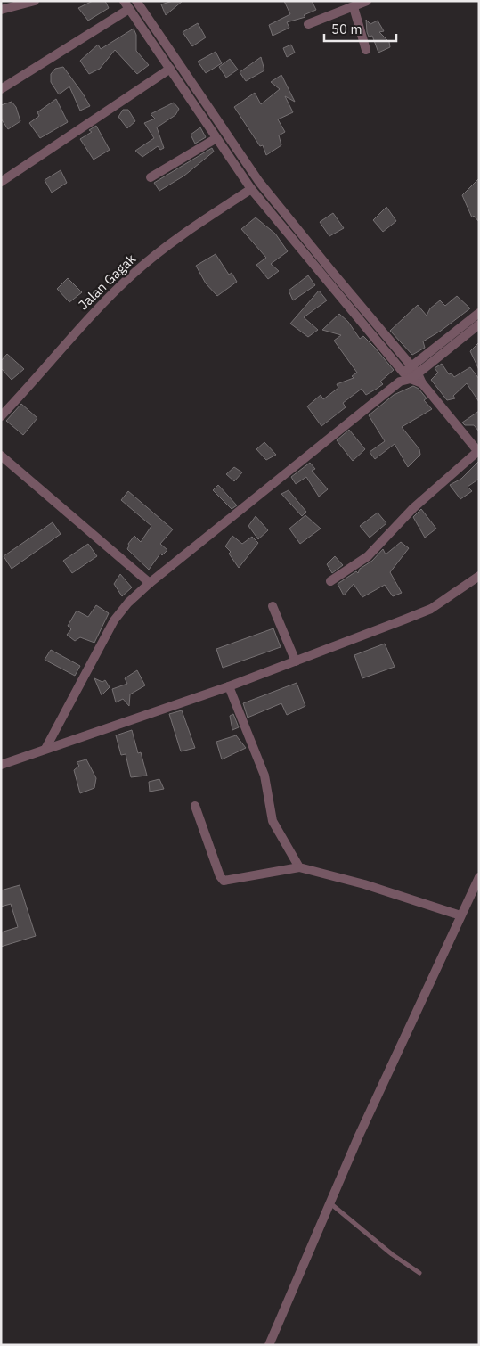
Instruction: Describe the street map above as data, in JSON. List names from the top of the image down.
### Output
{
  "streets": {
    "street": ["Jalan Gagak"]
  },
  "scale_bar": "50 m"
}
